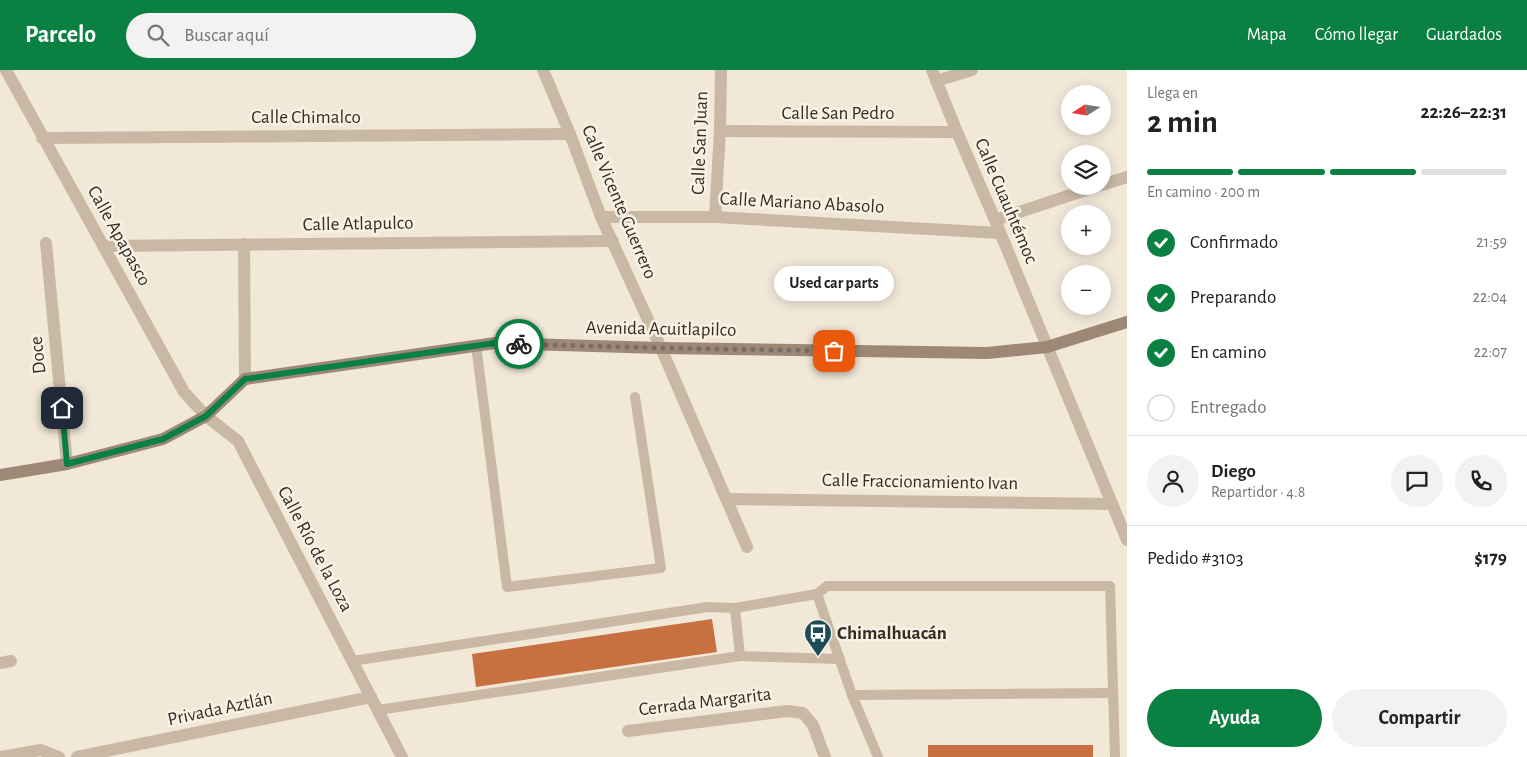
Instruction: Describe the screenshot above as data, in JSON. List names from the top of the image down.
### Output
{
  "streets": {
    "main road": ["Avenida Acuitlapilco"],
    "street": [
      "Calle San Pedro",
      "Calle Chimalco",
      "Calle San Juan",
      "Calle Cuauhtémoc",
      "Calle Vicente Guerrero",
      "Calle Mariano Abasolo",
      "Calle Atlapulco",
      "Calle Apapasco",
      "Doce",
      "Calle Fraccionamiento Ivan",
      "Calle Río de la Loza",
      "Cerrada Margarita",
      "Privada Aztlán"
    ]
  },
  "crossings": [
    ["Calle San Pedro", "Calle San Juan"],
    ["Calle San Pedro", "Calle Cuauhtémoc"],
    ["Calle Chimalco", "Calle Vicente Guerrero"],
    ["Calle Chimalco", "Calle Apapasco"],
    ["Calle San Juan", "Calle Mariano Abasolo"],
    ["Calle Cuauhtémoc", "Calle Mariano Abasolo"],
    ["Calle Cuauhtémoc", "Avenida Acuitlapilco"],
    ["Calle Cuauhtémoc", "Calle Fraccionamiento Ivan"],
    ["Calle Vicente Guerrero", "Calle Mariano Abasolo"],
    ["Calle Vicente Guerrero", "Calle Atlapulco"],
    ["Calle Vicente Guerrero", "Avenida Acuitlapilco"],
    ["Calle Vicente Guerrero", "Calle Fraccionamiento Ivan"],
    ["Calle Atlapulco", "Calle Apapasco"],
    ["Calle Apapasco", "Calle Río de la Loza"],
    ["Calle Río de la Loza", "Privada Aztlán"]
  ],
  "places": {
    "other": ["Used car parts"],
    "bus stop": ["Chimalhuacán"]
  },
  "north": "left",
  "page": {
    "header": "Parcelo",
    "search": "Buscar aquí",
    "nav": ["Mapa", "Cómo llegar", "Guardados"],
    "heading": ["2 min", "Llega en", "22:26–22:31"],
    "panel": [
      "Diego",
      "Repartidor · 4.8",
      "Pedido #3103",
      "$179"
    ],
    "map_buttons": ["+", "−"],
    "bar": "En camino · 200 m",
    "list": [
      ["Confirmado", "21:59"],
      ["Preparando", "22:04"],
      ["En camino", "22:07"],
      "Entregado"
    ],
    "bubble": "Used car parts",
    "buttons": ["Ayuda", "Compartir"]
  }
}
